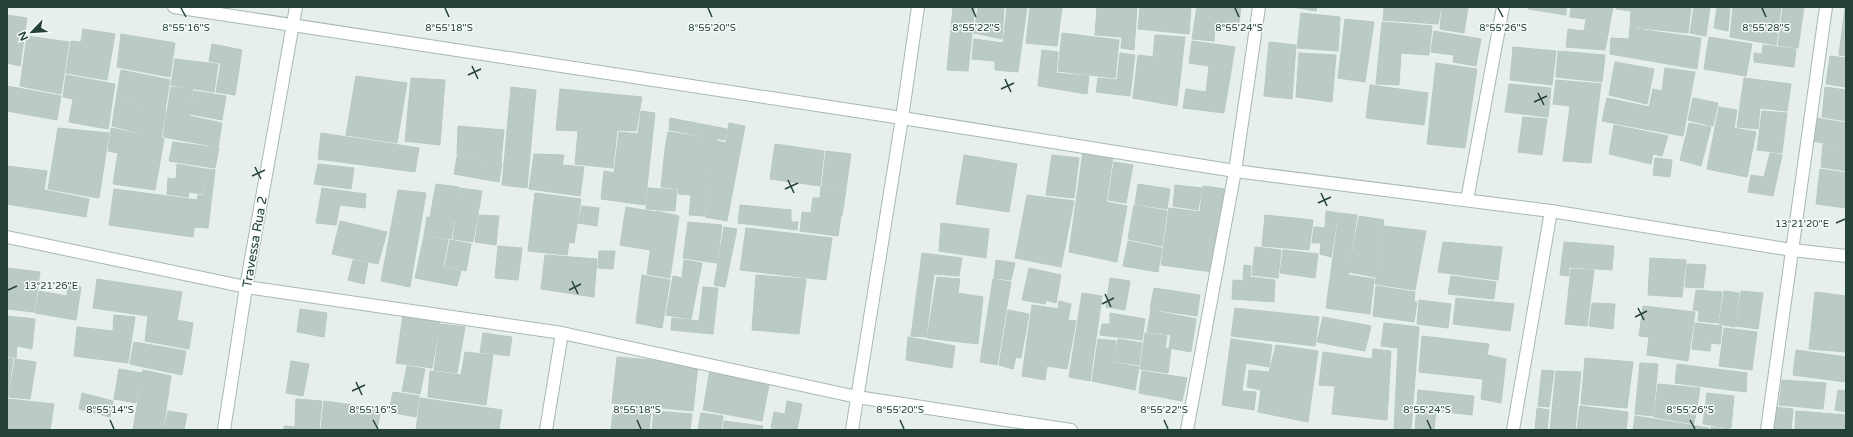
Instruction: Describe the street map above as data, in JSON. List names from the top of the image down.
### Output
{
  "streets": {
    "street": ["Travessa Rua 2"]
  },
  "north": "bottom left",
  "coordinates": [
    "8°55'20\"S",
    "8°55'22\"S",
    "8°55'24\"S",
    "8°55'28\"S",
    "8°55'16\"S",
    "8°55'18\"S",
    "8°55'26\"S",
    "13°21'20\"E",
    "13°21'26\"E",
    "8°55'14\"S"
  ]
}
